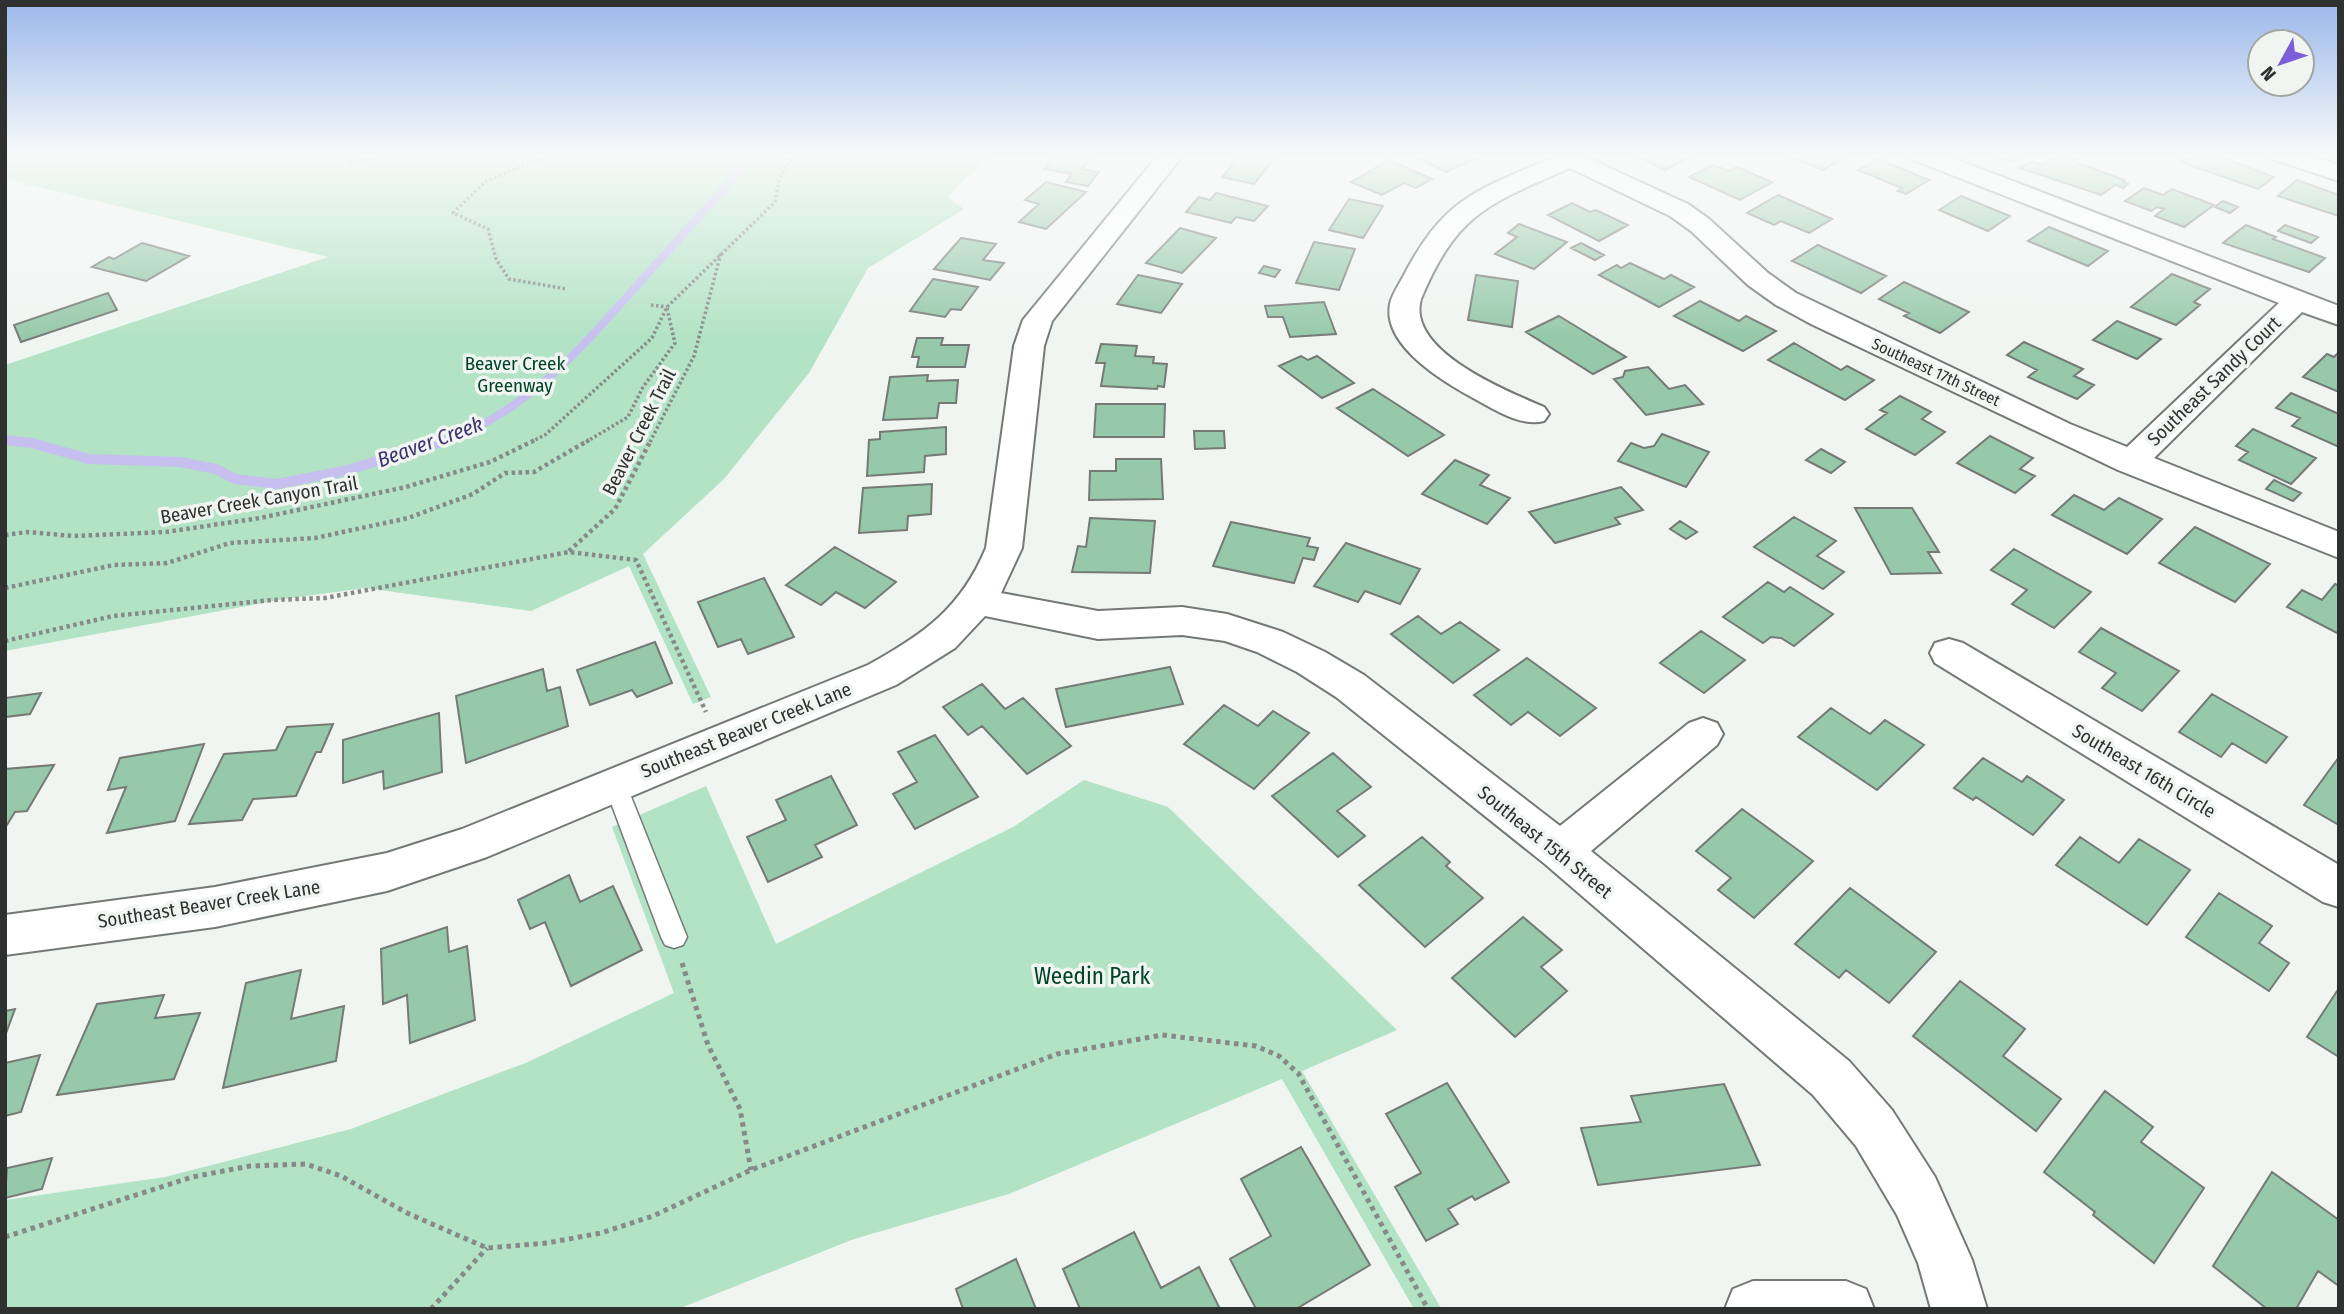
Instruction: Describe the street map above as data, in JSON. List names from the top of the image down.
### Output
{
  "streets": {
    "street": [
      "Southeast 17th Street",
      "Southeast Sandy Court",
      "Southeast Beaver Creek Lane",
      "Southeast 16th Circle",
      "Southeast 15th Street"
    ],
    "path": ["Beaver Creek Trail", "Beaver Creek Canyon Trail"]
  },
  "crossings": [
    ["Southeast 17th Street", "Southeast Sandy Court"],
    ["Beaver Creek Trail", "Beaver Creek Canyon Trail"],
    ["Southeast Beaver Creek Lane", "Southeast 15th Street"]
  ],
  "water": ["Beaver Creek"],
  "parks": ["Beaver Creek Greenway", "Weedin Park"],
  "north": "bottom left"
}
